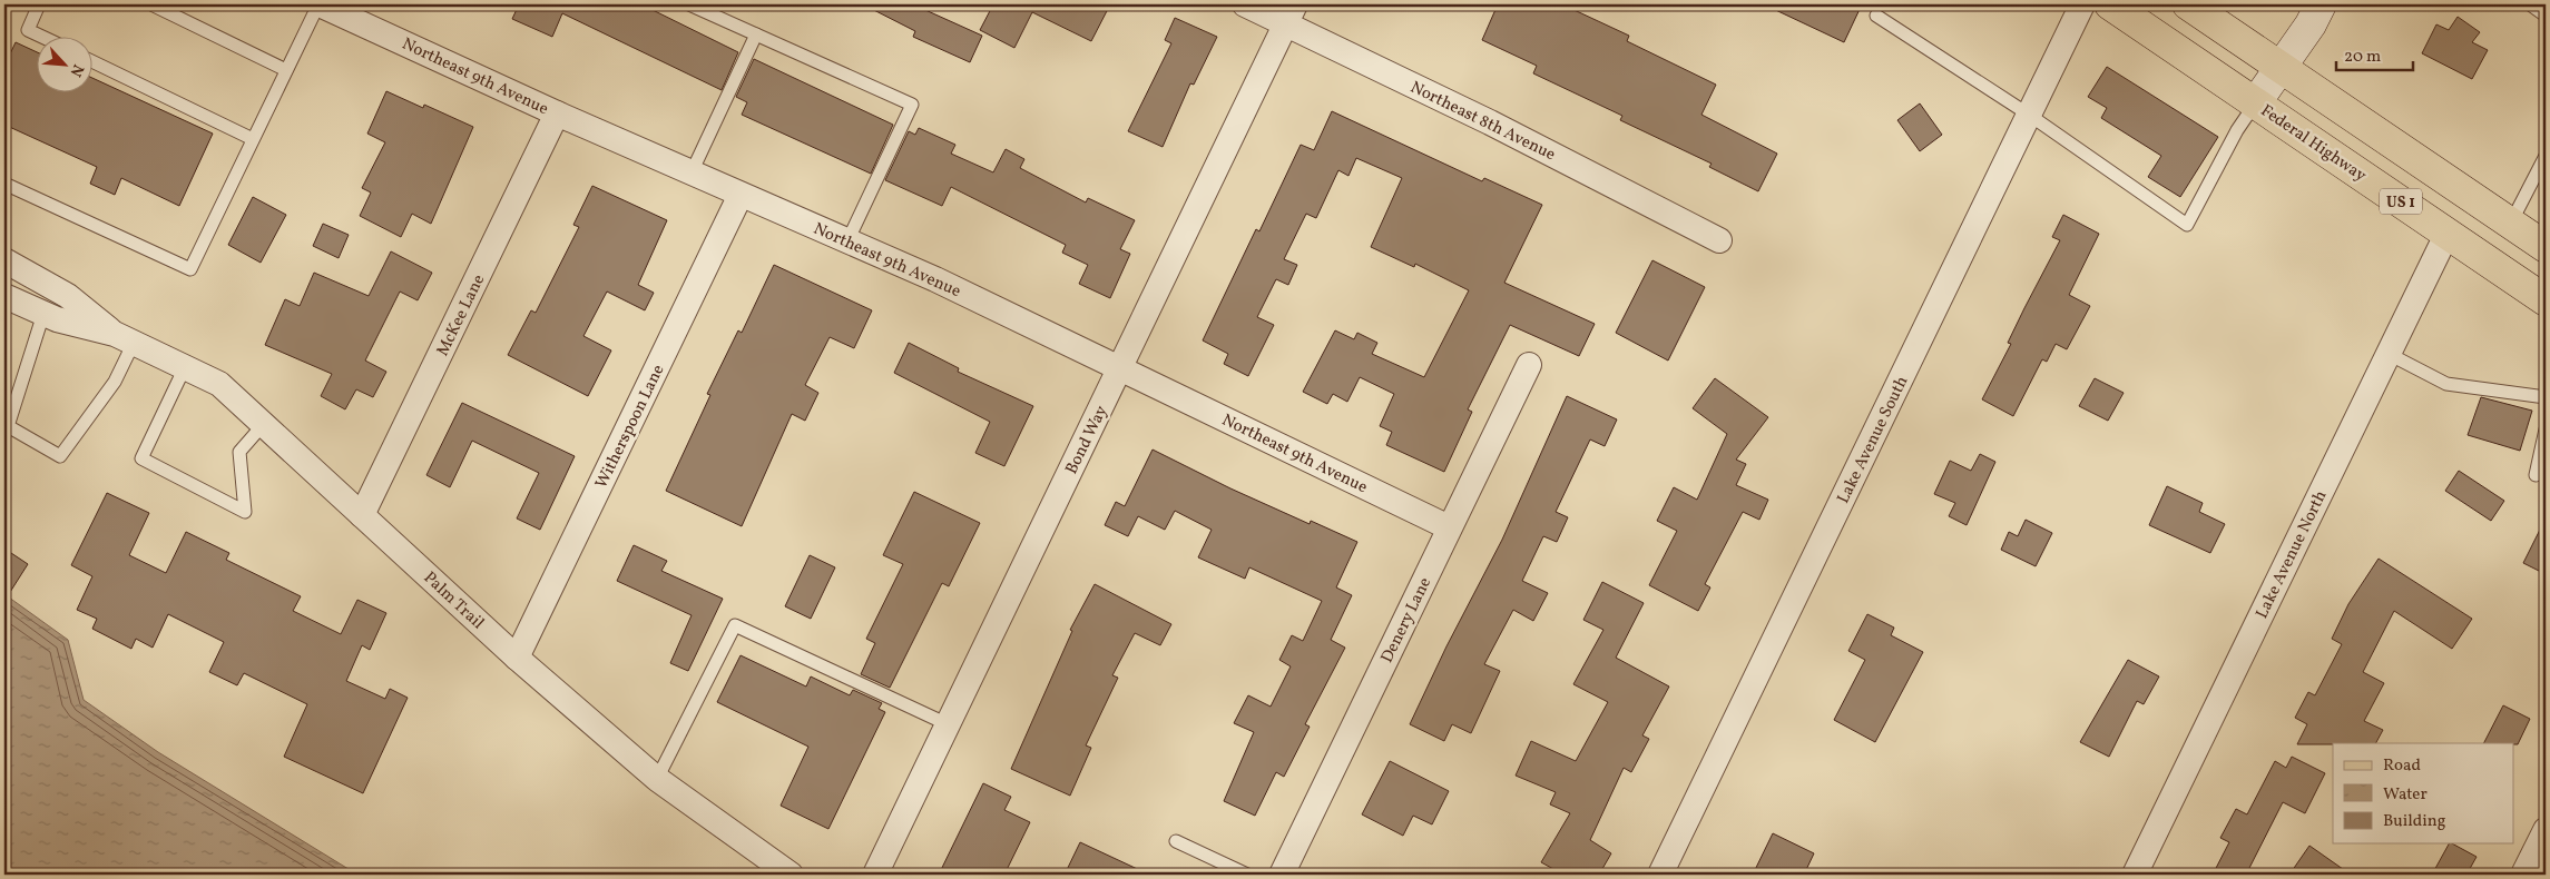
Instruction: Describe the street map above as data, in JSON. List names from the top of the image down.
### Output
{
  "streets": {
    "main road": ["Federal Highway", "US 1"],
    "street": [
      "Northeast 9th Avenue",
      "Northeast 8th Avenue",
      "McKee Lane",
      "Witherspoon Lane",
      "Bond Way",
      "Lake Avenue South",
      "Lake Avenue North",
      "Palm Trail",
      "Denery Lane"
    ]
  },
  "crossings": [
    ["Northeast 9th Avenue", "McKee Lane"],
    ["Northeast 9th Avenue", "Witherspoon Lane"],
    ["Northeast 9th Avenue", "Bond Way"],
    ["Northeast 9th Avenue", "Denery Lane"],
    ["Northeast 8th Avenue", "Bond Way"],
    ["Federal Highway", "Lake Avenue North"],
    ["McKee Lane", "Palm Trail"],
    ["Witherspoon Lane", "Palm Trail"]
  ],
  "legend": ["Road", "Water", "Building"],
  "scale_bar": "20 m",
  "north": "bottom right"
}
